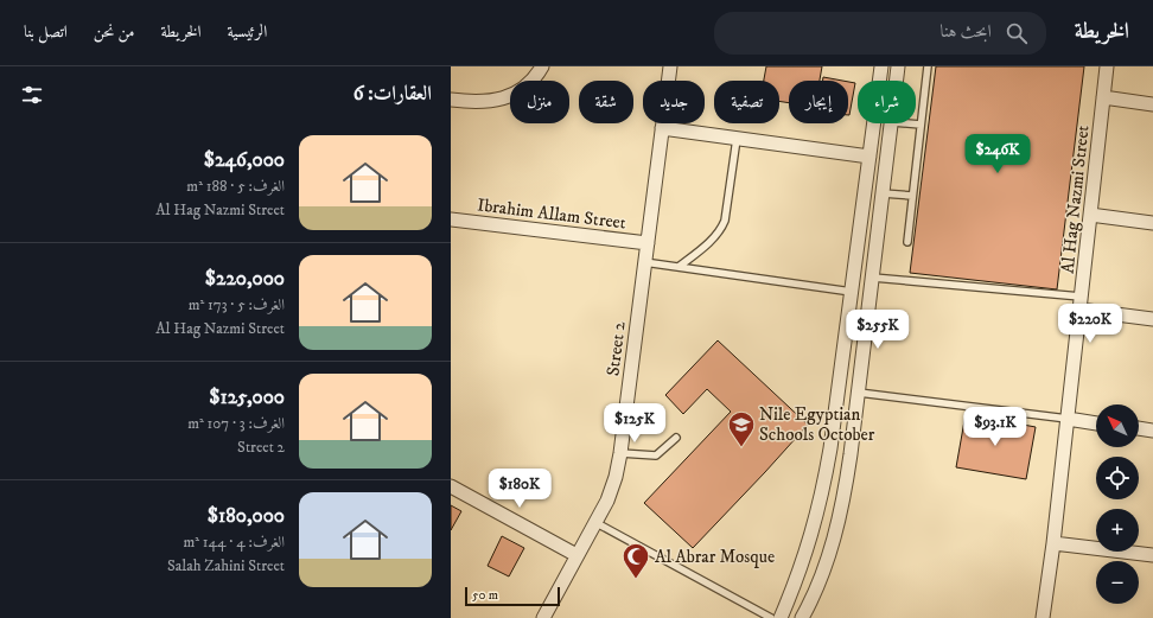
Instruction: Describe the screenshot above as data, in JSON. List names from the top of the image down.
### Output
{
  "streets": {
    "street": ["Al Hag Nazmi Street", "Ibrahim Allam Street", "Street 2"]
  },
  "crossings": [
    ["Ibrahim Allam Street", "Street 2"]
  ],
  "places": {
    "school or university": ["Nile Egyptian Schools October"],
    "mosque": ["Al Abrar Mosque"]
  },
  "scale_bar": "50 m",
  "north": "top left",
  "page": {
    "header": "الخريطة",
    "search": "ابحث هنا",
    "nav": [
      "الرئيسية",
      "الخريطة",
      "من نحن",
      "اتصل بنا"
    ],
    "heading": "العقارات: 6",
    "chip": [
      "شراء",
      "إيجار",
      "تصفية",
      "جديد",
      "شقة",
      "منزل"
    ],
    "list": [
      {
        "name": "$246,000",
        "note": "الغرف: 5 · 188 m² · Al Hag Nazmi Street"
      },
      {
        "name": "$220,000",
        "note": "الغرف: 5 · 173 m² · Al Hag Nazmi Street"
      },
      {
        "name": "$125,000",
        "note": "الغرف: 3 · 107 m² · Street 2"
      },
      {
        "name": "$180,000",
        "note": "الغرف: 4 · 144 m² · Salah Zahini Street"
      }
    ],
    "price": [
      "$246K",
      "$220K",
      "$255K",
      "$125K",
      "$93.1K",
      "$180K"
    ],
    "map_buttons": ["+", "−"],
    "scale": "50 m"
  }
}
